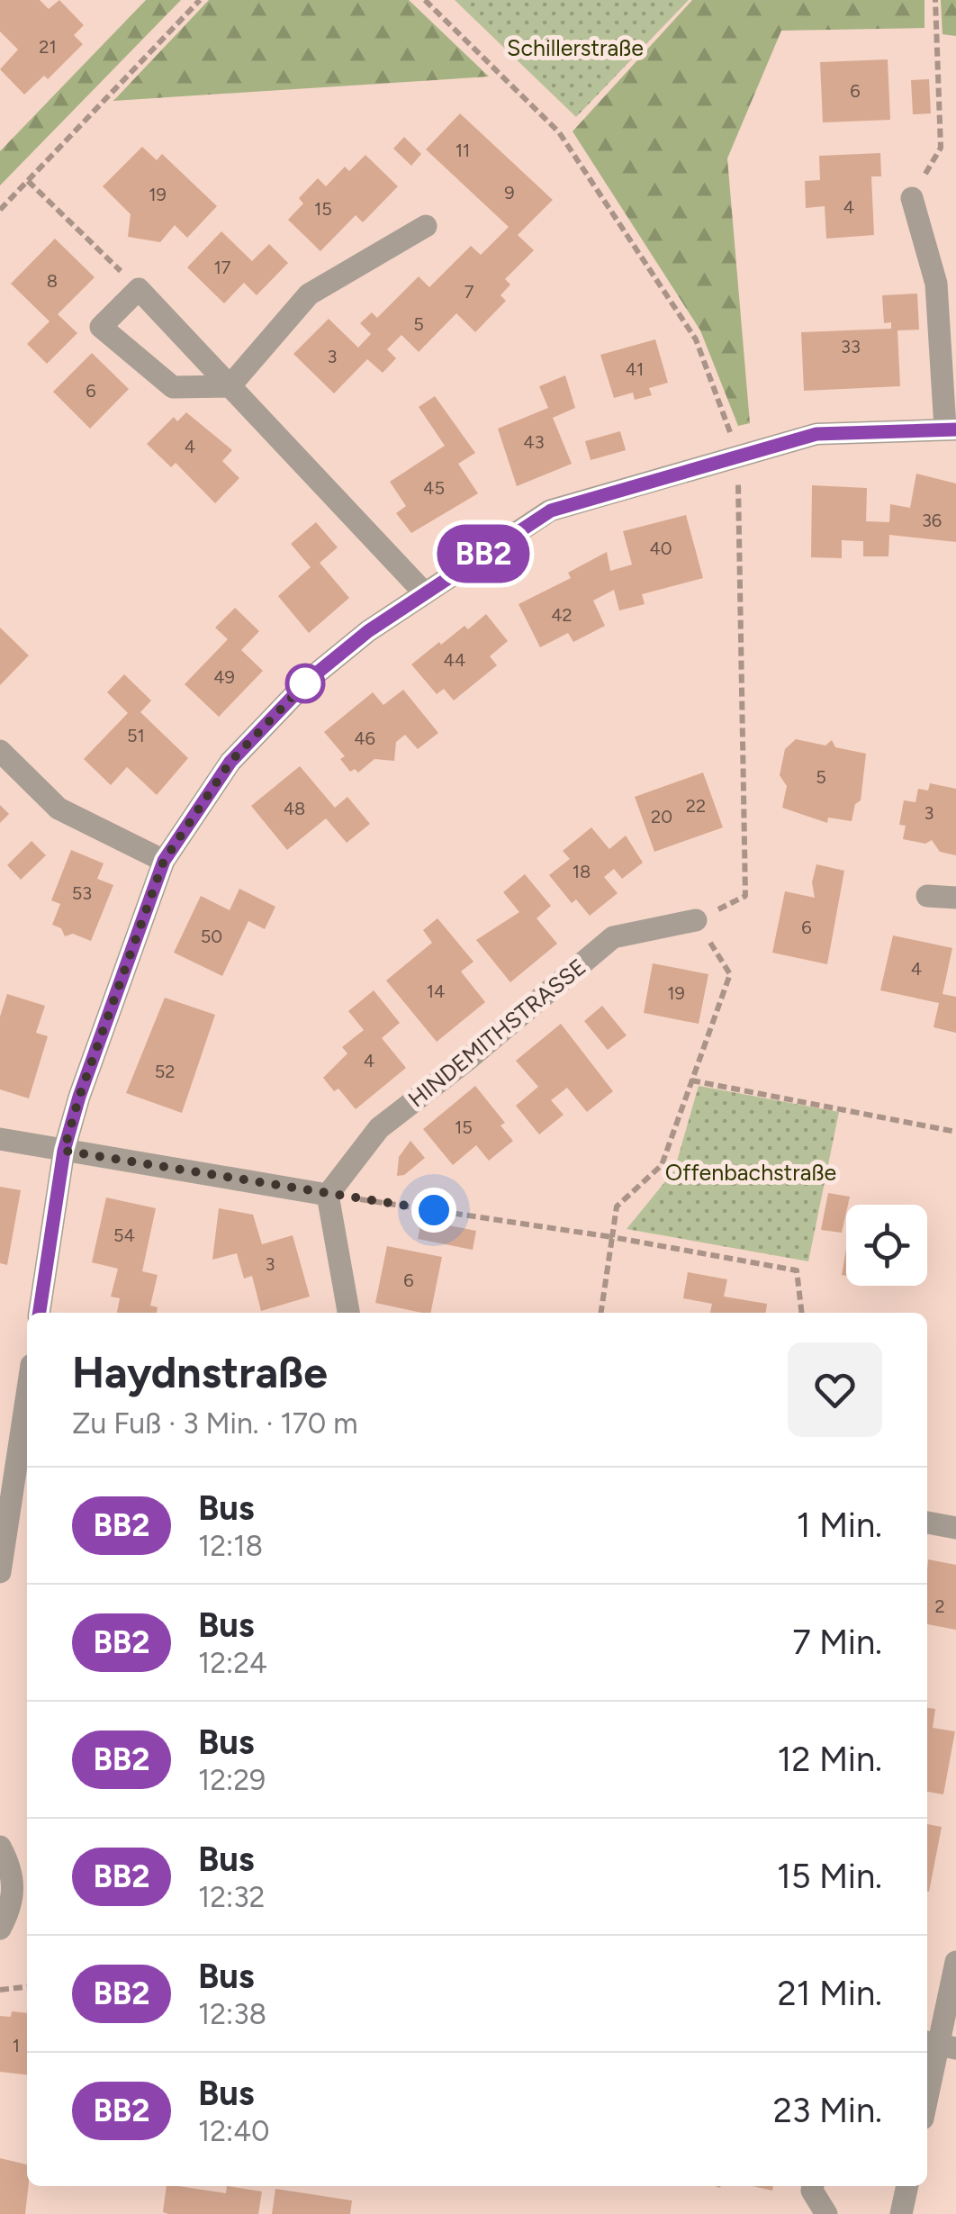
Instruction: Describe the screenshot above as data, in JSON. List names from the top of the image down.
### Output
{
  "streets": {
    "street": ["HINDEMITHSTRASSE"]
  },
  "parks": ["Schillerstraße", "Offenbachstraße"],
  "lines": ["bus line BB2"],
  "house_numbers": [
    "21",
    "6",
    "11",
    "9",
    "19",
    "4",
    "15",
    "17",
    "8",
    "7",
    "5",
    "33",
    "3",
    "41",
    "6",
    "43",
    "4",
    "45",
    "36",
    "40",
    "42",
    "44",
    "49",
    "51",
    "46",
    "5",
    "22",
    "48",
    "3",
    "20",
    "18",
    "53",
    "6",
    "50",
    "4",
    "14",
    "19",
    "4",
    "52",
    "15",
    "54",
    "3",
    "6",
    "2",
    "1"
  ],
  "page": {
    "on_map": "BB2",
    "heading": ["Haydnstraße", "Zu Fuß · 3 Min. · 170 m"],
    "list": [
      {
        "mark": "BB2",
        "name": "Bus",
        "note": "12:18",
        "value": "1 Min."
      },
      {
        "mark": "BB2",
        "name": "Bus",
        "note": "12:24",
        "value": "7 Min."
      },
      {
        "mark": "BB2",
        "name": "Bus",
        "note": "12:29",
        "value": "12 Min."
      },
      {
        "mark": "BB2",
        "name": "Bus",
        "note": "12:32",
        "value": "15 Min."
      },
      {
        "mark": "BB2",
        "name": "Bus",
        "note": "12:38",
        "value": "21 Min."
      },
      {
        "mark": "BB2",
        "name": "Bus",
        "note": "12:40",
        "value": "23 Min."
      }
    ]
  }
}
